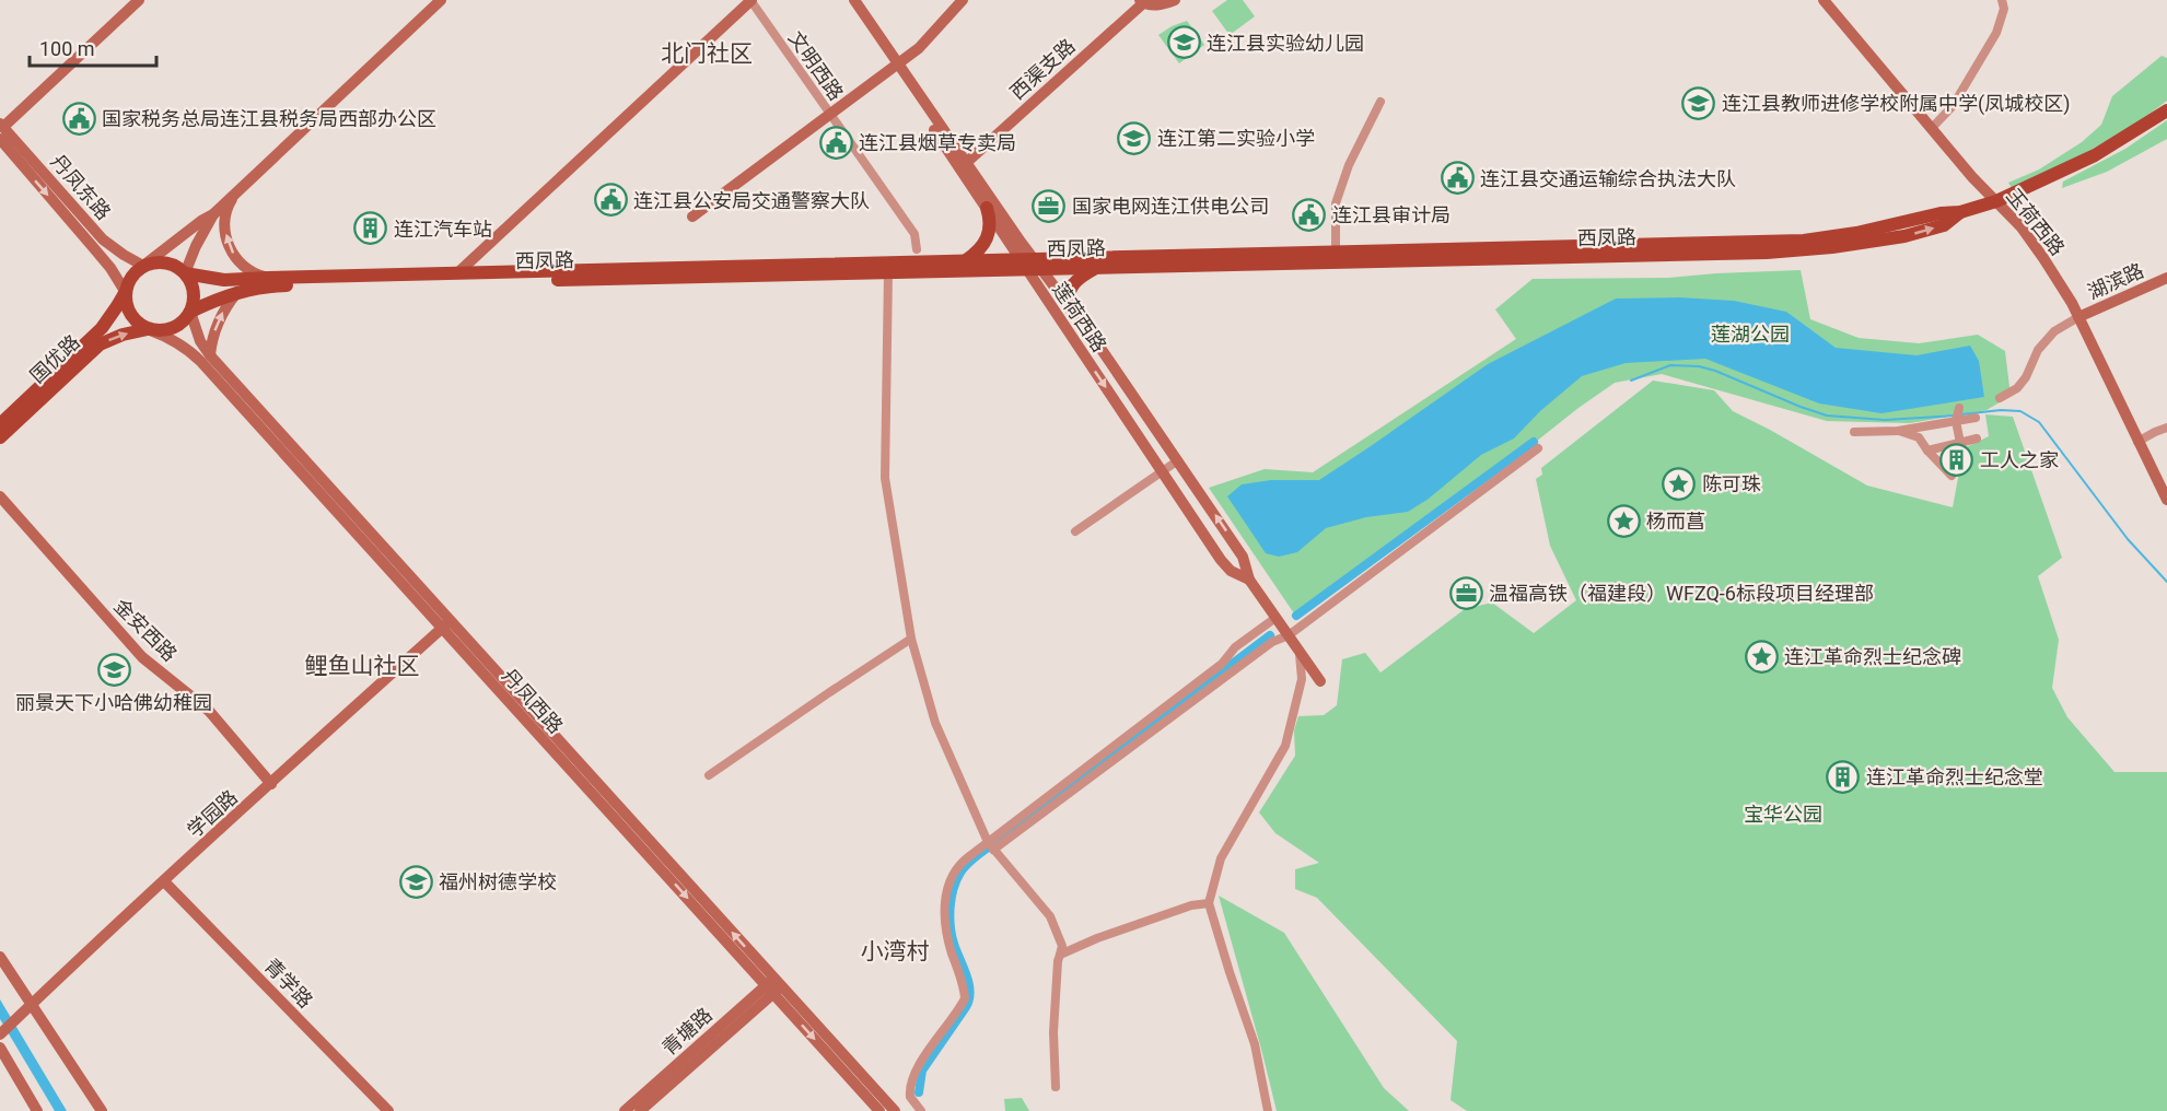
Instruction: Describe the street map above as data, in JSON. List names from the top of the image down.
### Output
{
  "streets": {
    "main road": [
      "西渠支路",
      "丹凤东路",
      "玉荷西路",
      "西凤路",
      "湖滨路",
      "莲荷西路",
      "国优路",
      "金安西路",
      "丹凤西路",
      "学园路",
      "青学路",
      "青塘路"
    ],
    "street": ["文明西路"]
  },
  "crossings": [
    ["西渠支路", "莲荷西路"],
    ["丹凤东路", "西凤路"],
    ["丹凤东路", "国优路"],
    ["丹凤东路", "丹凤西路"],
    ["玉荷西路", "西凤路"],
    ["玉荷西路", "湖滨路"],
    ["西凤路", "莲荷西路"],
    ["西凤路", "国优路"],
    ["西凤路", "丹凤西路"],
    ["国优路", "丹凤西路"],
    ["金安西路", "学园路"],
    ["丹凤西路", "学园路"],
    ["丹凤西路", "青塘路"],
    ["学园路", "青学路"]
  ],
  "districts": ["北门社区", "鲤鱼山社区", "小湾村"],
  "parks": ["莲湖公园", "宝华公园"],
  "places": {
    "school or university": [
      "连江县实验幼儿园",
      "连江县教师进修学校附属中学(凤城校区)",
      "连江第二实验小学",
      "丽景天下小哈佛幼稚园",
      "福州树德学校"
    ],
    "public building": [
      "国家税务总局连江县税务局西部办公区",
      "连江县烟草专卖局",
      "连江县交通运输综合执法大队",
      "连江县公安局交通警察大队",
      "连江县审计局"
    ],
    "office": ["国家电网连江供电公司", "温福高铁（福建段）WFZQ-6标段项目经理部"],
    "building": ["连江汽车站", "工人之家", "连江革命烈士纪念堂"],
    "place": ["陈可珠", "杨而菖", "连江革命烈士纪念碑"]
  },
  "scale_bar": "100 m"
}
